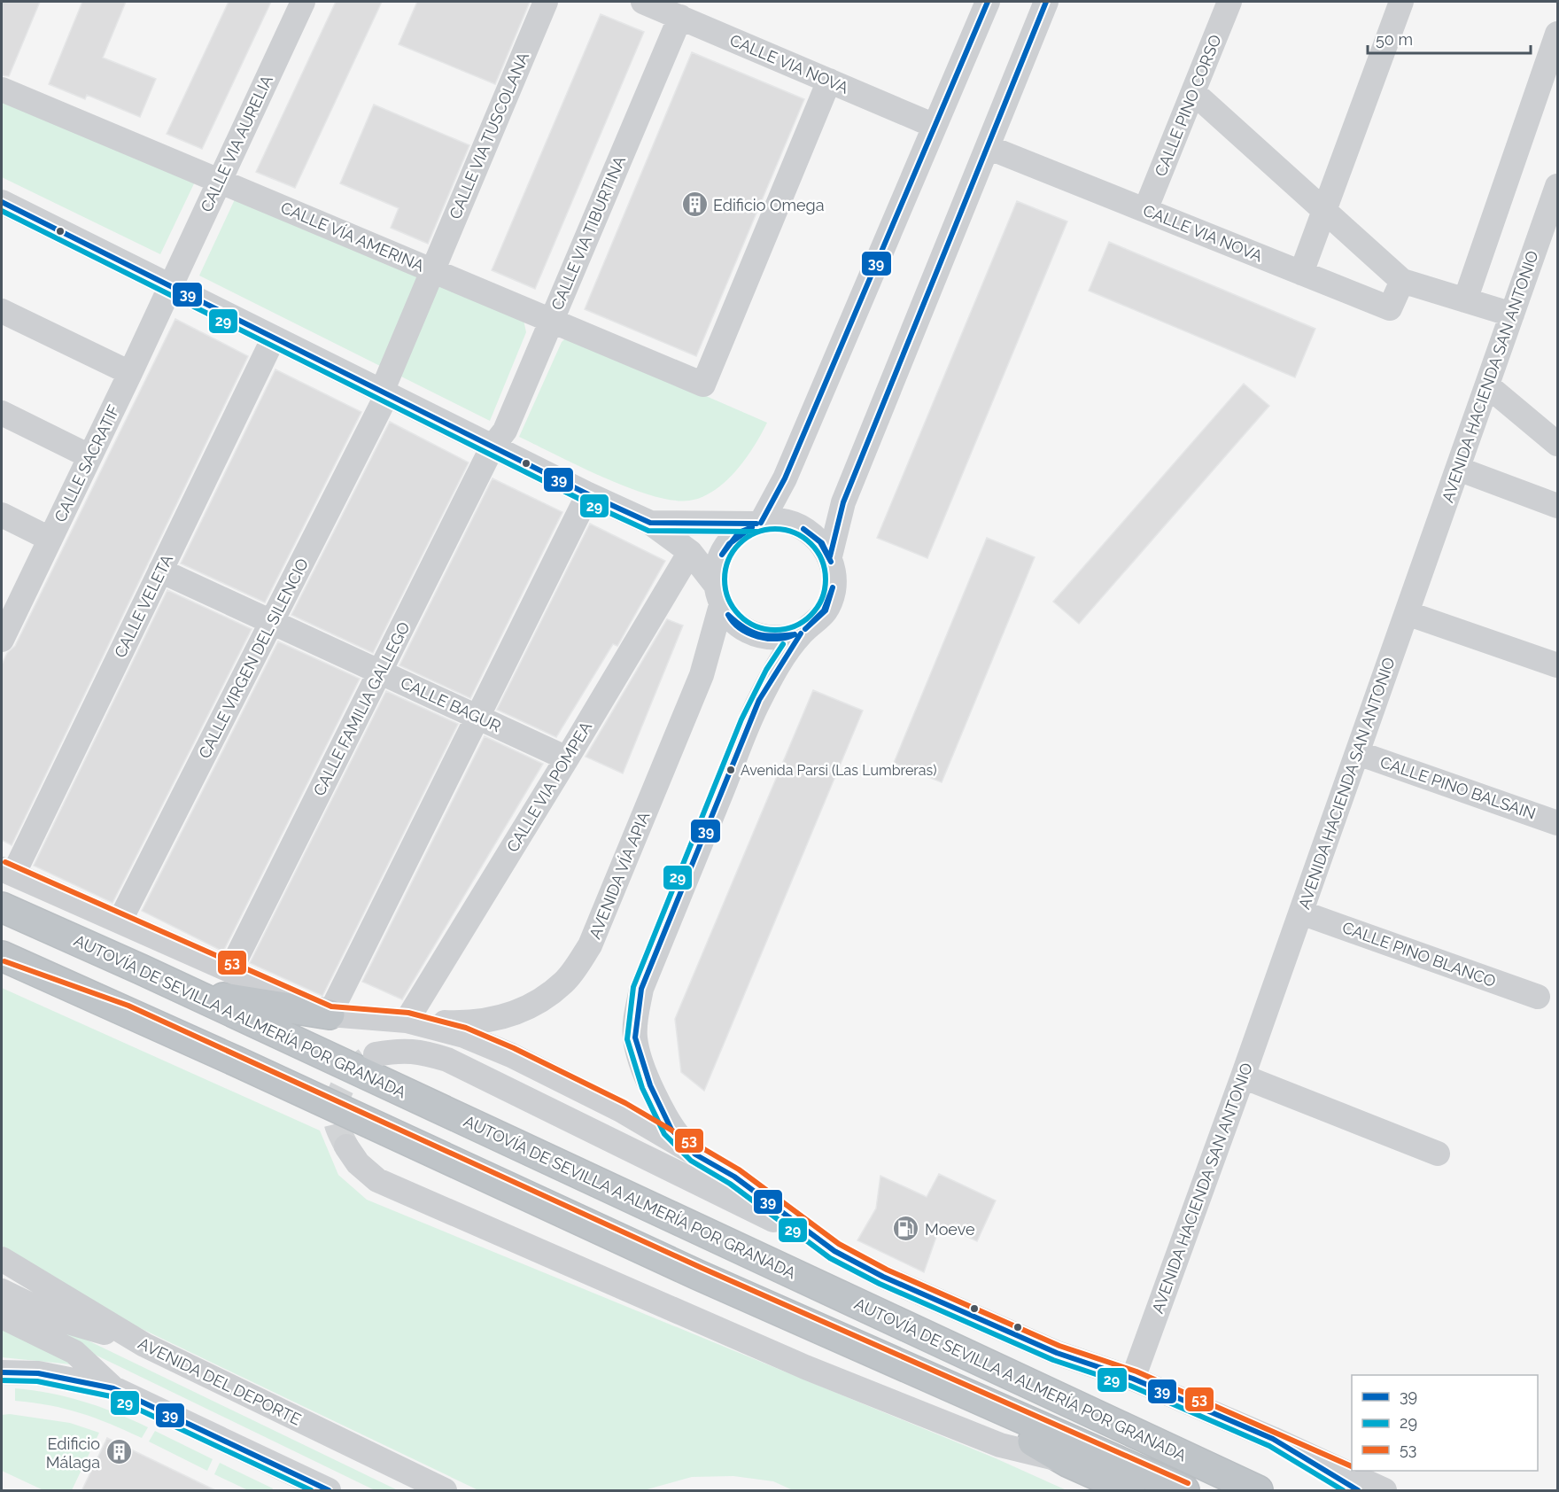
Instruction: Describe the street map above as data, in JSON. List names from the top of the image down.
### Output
{
  "streets": {
    "highway": ["AUTOVÍA DE SEVILLA A ALMERÍA POR GRANADA"],
    "street": [
      "CALLE VIA NOVA",
      "CALLE PINO CORSO",
      "CALLE VIA TUSCOLANA",
      "CALLE VIA AURELIA",
      "CALLE VIA TIBURTINA",
      "CALLE VÍA AMERINA",
      "AVENIDA HACIENDA SAN ANTONIO",
      "CALLE SACRATIF",
      "CALLE VELETA",
      "CALLE VIRGEN DEL SILENCIO",
      "CALLE BAGUR",
      "CALLE FAMILIA GALLEGO",
      "CALLE VIA POMPEA",
      "CALLE PINO BALSAIN",
      "AVENIDA VÍA APIA",
      "CALLE PINO BLANCO",
      "AVENIDA DEL DEPORTE"
    ]
  },
  "crossings": [
    ["CALLE VIA NOVA", "CALLE PINO CORSO"],
    ["CALLE VIA NOVA", "CALLE VIA TIBURTINA"],
    ["CALLE VIA NOVA", "CALLE VÍA AMERINA"],
    ["CALLE VIA TUSCOLANA", "CALLE VÍA AMERINA"],
    ["CALLE VIA TUSCOLANA", "CALLE VIRGEN DEL SILENCIO"],
    ["CALLE VIA AURELIA", "CALLE VÍA AMERINA"],
    ["CALLE VIA AURELIA", "CALLE SACRATIF"],
    ["CALLE VIA TIBURTINA", "CALLE VÍA AMERINA"],
    ["CALLE VIA TIBURTINA", "CALLE FAMILIA GALLEGO"],
    ["AVENIDA HACIENDA SAN ANTONIO", "CALLE PINO BALSAIN"],
    ["AVENIDA HACIENDA SAN ANTONIO", "CALLE PINO BLANCO"],
    ["CALLE VELETA", "CALLE BAGUR"],
    ["CALLE VIRGEN DEL SILENCIO", "CALLE BAGUR"],
    ["CALLE BAGUR", "CALLE FAMILIA GALLEGO"],
    ["CALLE BAGUR", "CALLE VIA POMPEA"],
    ["CALLE VIA POMPEA", "AVENIDA VÍA APIA"]
  ],
  "places": {
    "building": ["Edificio Omega", "Edificio Málaga"],
    "other": ["Avenida Parsi (Las Lumbreras)"],
    "fuel station": ["Moeve"]
  },
  "lines": ["transit line 39", "transit line 29", "transit line 53"],
  "legend": ["39", "29", "53"],
  "scale_bar": "50 m"
}
